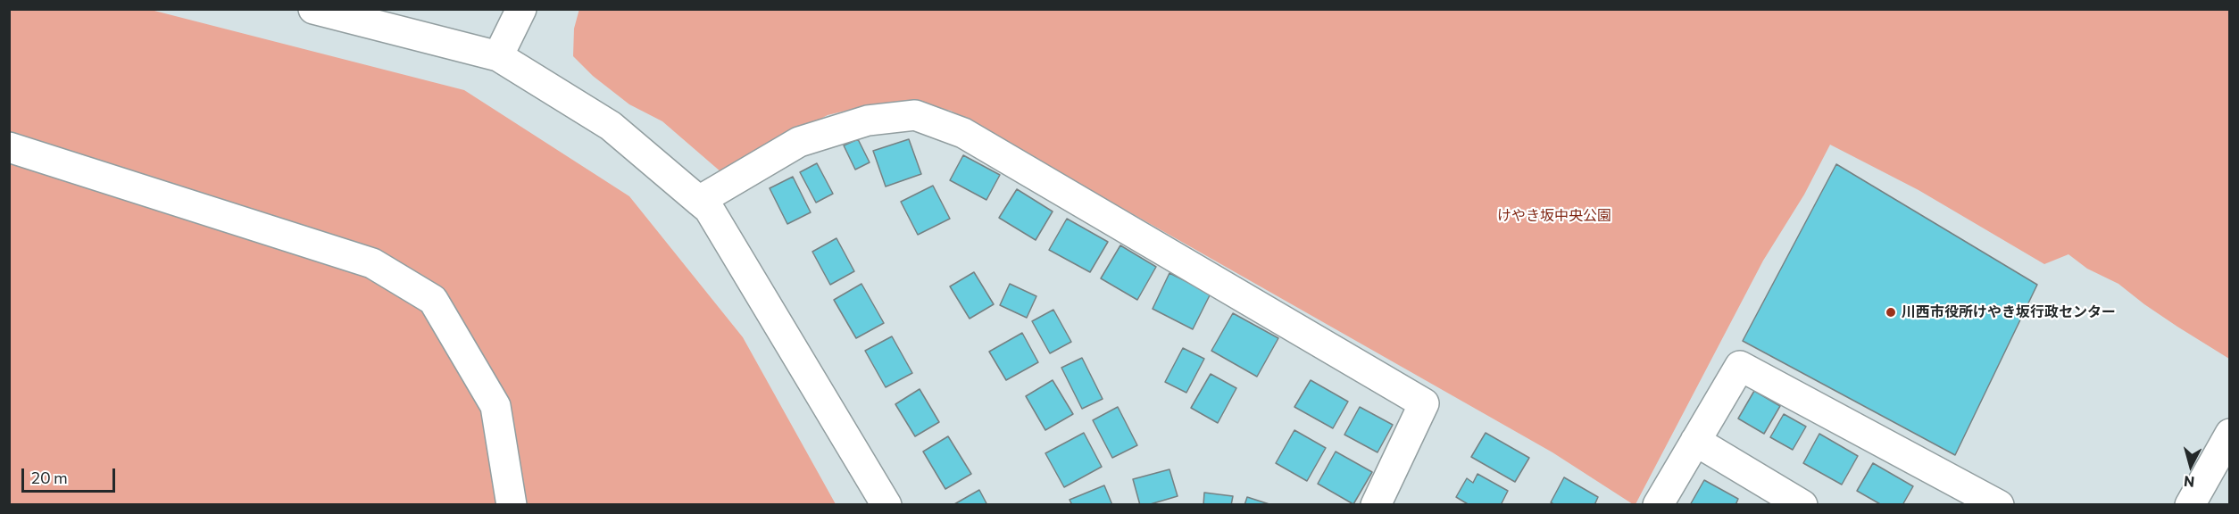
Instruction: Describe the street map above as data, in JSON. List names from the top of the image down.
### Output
{
  "parks": ["けやき坂中央公園"],
  "places": ["川西市役所けやき坂行政センター"],
  "scale_bar": "20 m",
  "north": "bottom"
}
